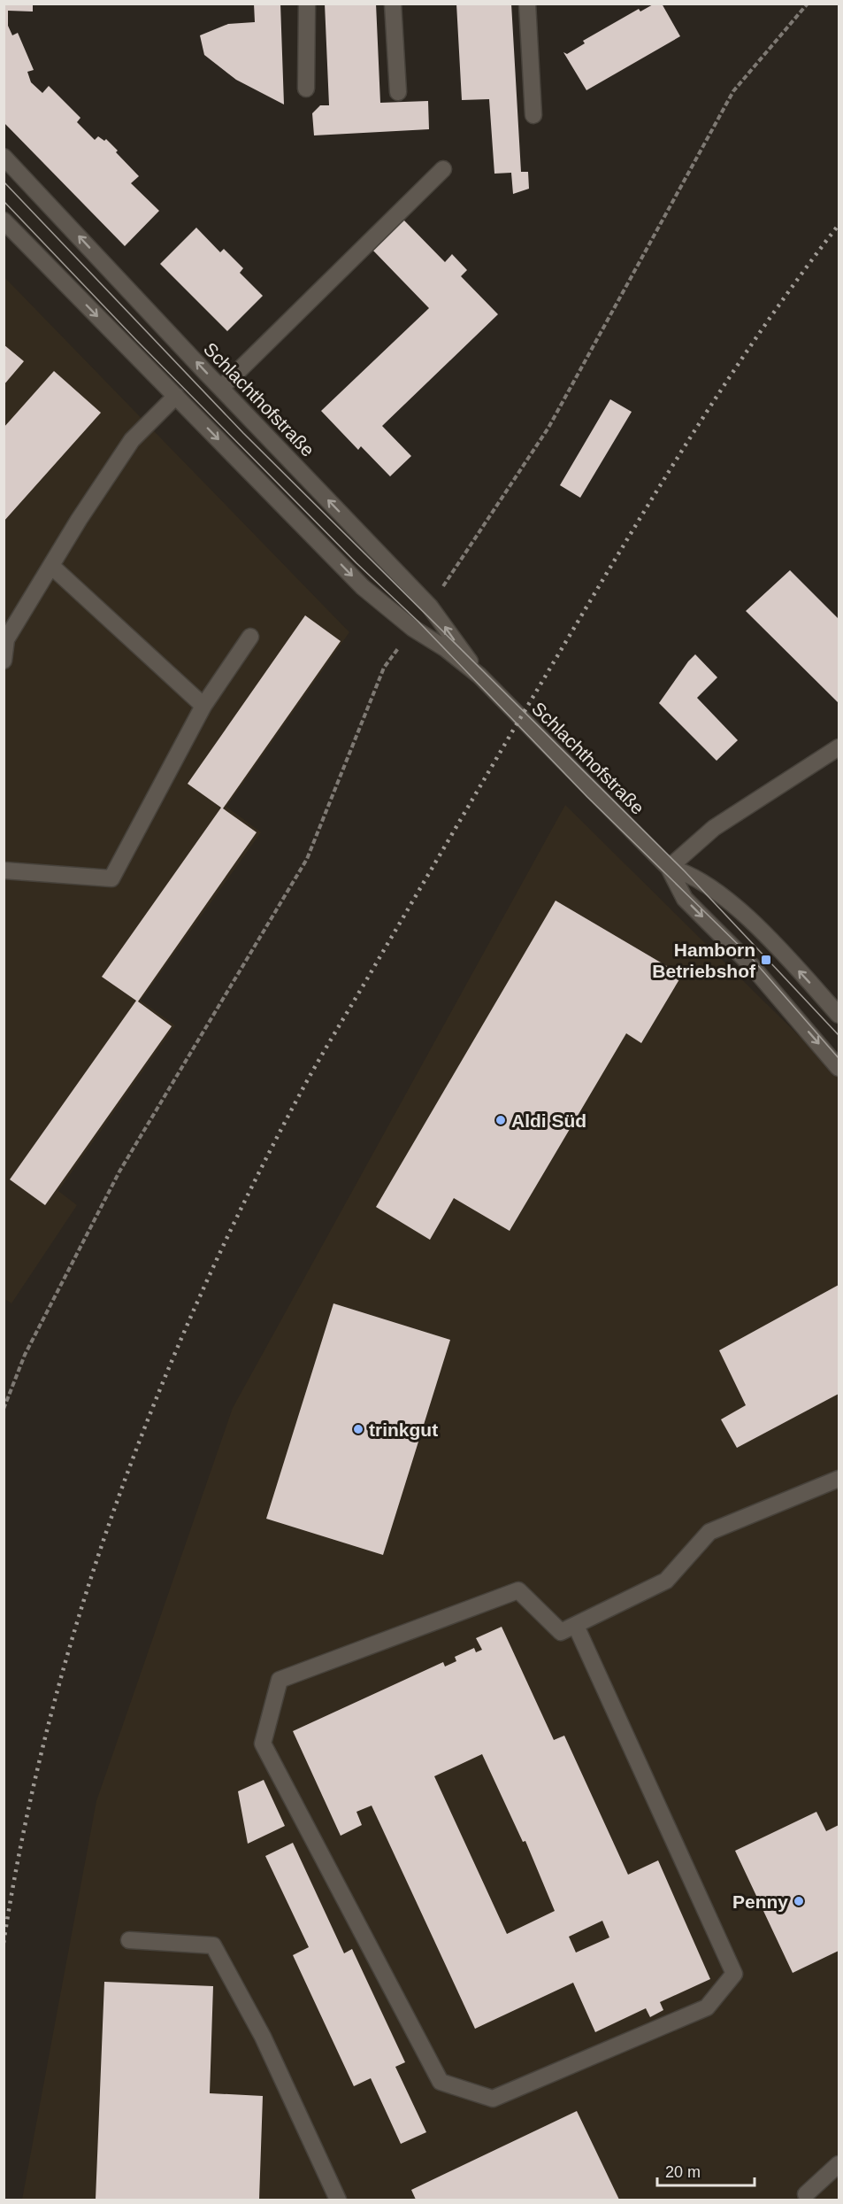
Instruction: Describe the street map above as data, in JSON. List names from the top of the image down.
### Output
{
  "streets": {
    "street": ["Schlachthofstraße"]
  },
  "places": {
    "transit": ["Hamborn Betriebshof"],
    "other": ["Aldi Süd", "trinkgut", "Penny"]
  },
  "scale_bar": "20 m"
}
